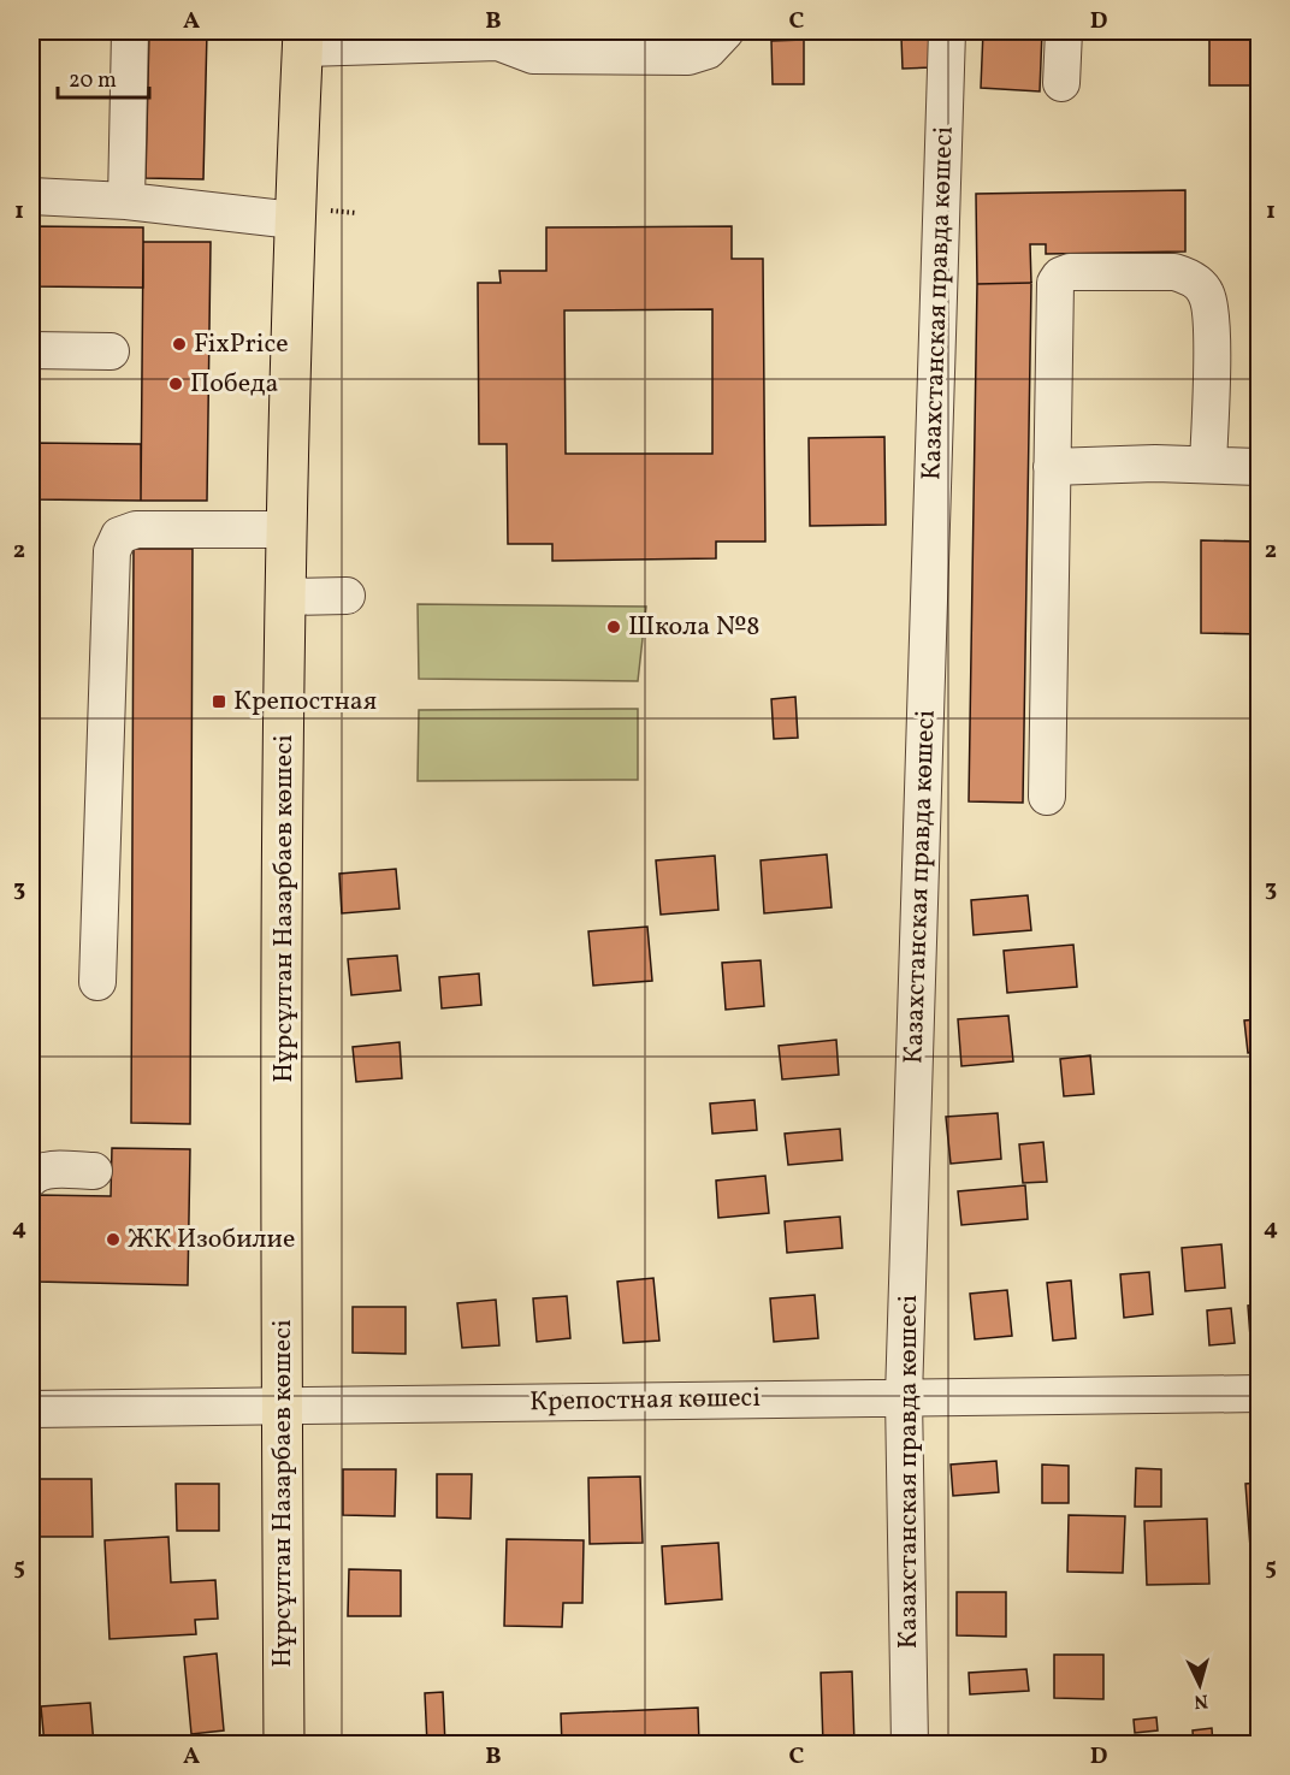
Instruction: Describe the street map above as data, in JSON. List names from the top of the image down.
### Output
{
  "streets": {
    "main road": ["Нұрсұлтан Назарбаев көшесі"],
    "street": ["Казахстанская правда көшесі", "Крепостная көшесі"]
  },
  "crossings": [
    ["Казахстанская правда көшесі", "Крепостная көшесі"],
    ["Нұрсұлтан Назарбаев көшесі", "Крепостная көшесі"]
  ],
  "places": {
    "other": [
      "FixPrice",
      "Победа",
      "Школа №8",
      "ЖК Изобилие"
    ],
    "transit": ["Крепостная"]
  },
  "scale_bar": "20 m",
  "north": "bottom",
  "grid": {
    "columns": [
      "A",
      "B",
      "C",
      "D"
    ],
    "rows": [
      "1",
      "2",
      "3",
      "4",
      "5"
    ]
  }
}
